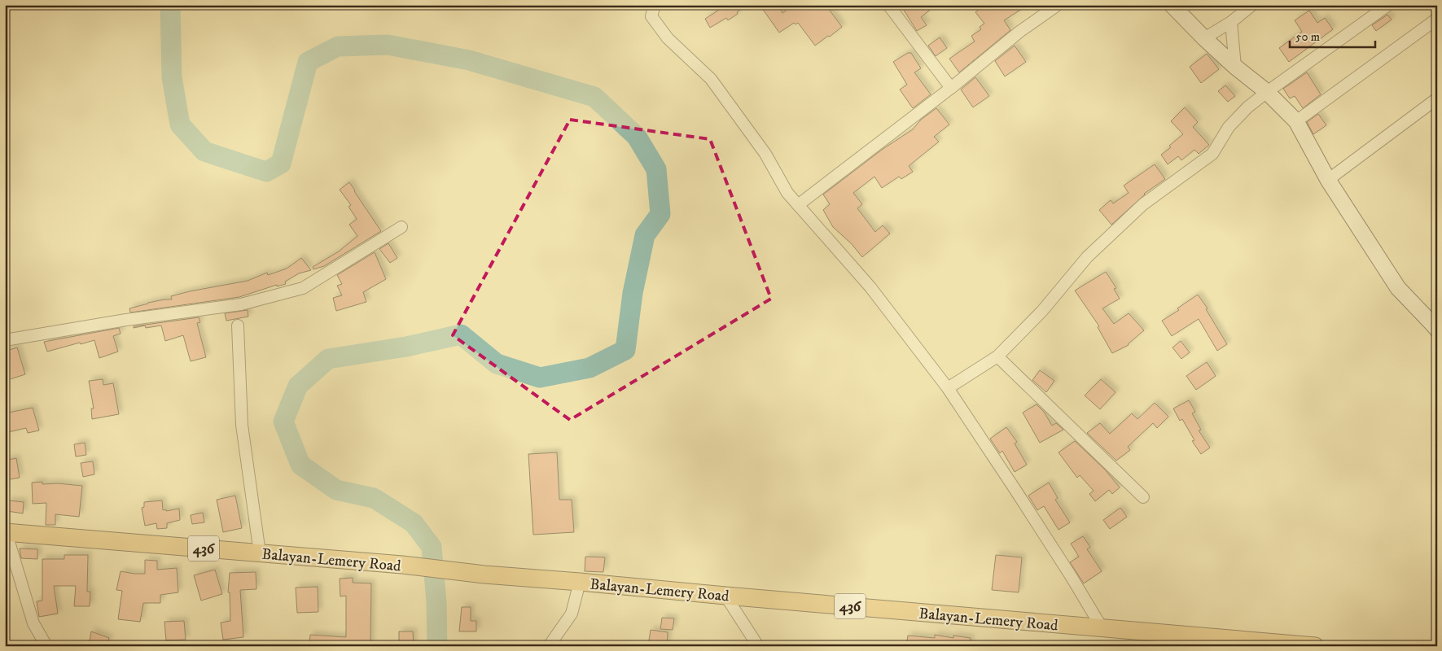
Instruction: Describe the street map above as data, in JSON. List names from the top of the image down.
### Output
{
  "streets": {
    "main road": ["436", "Balayan-Lemery Road"]
  },
  "scale_bar": "50 m"
}
